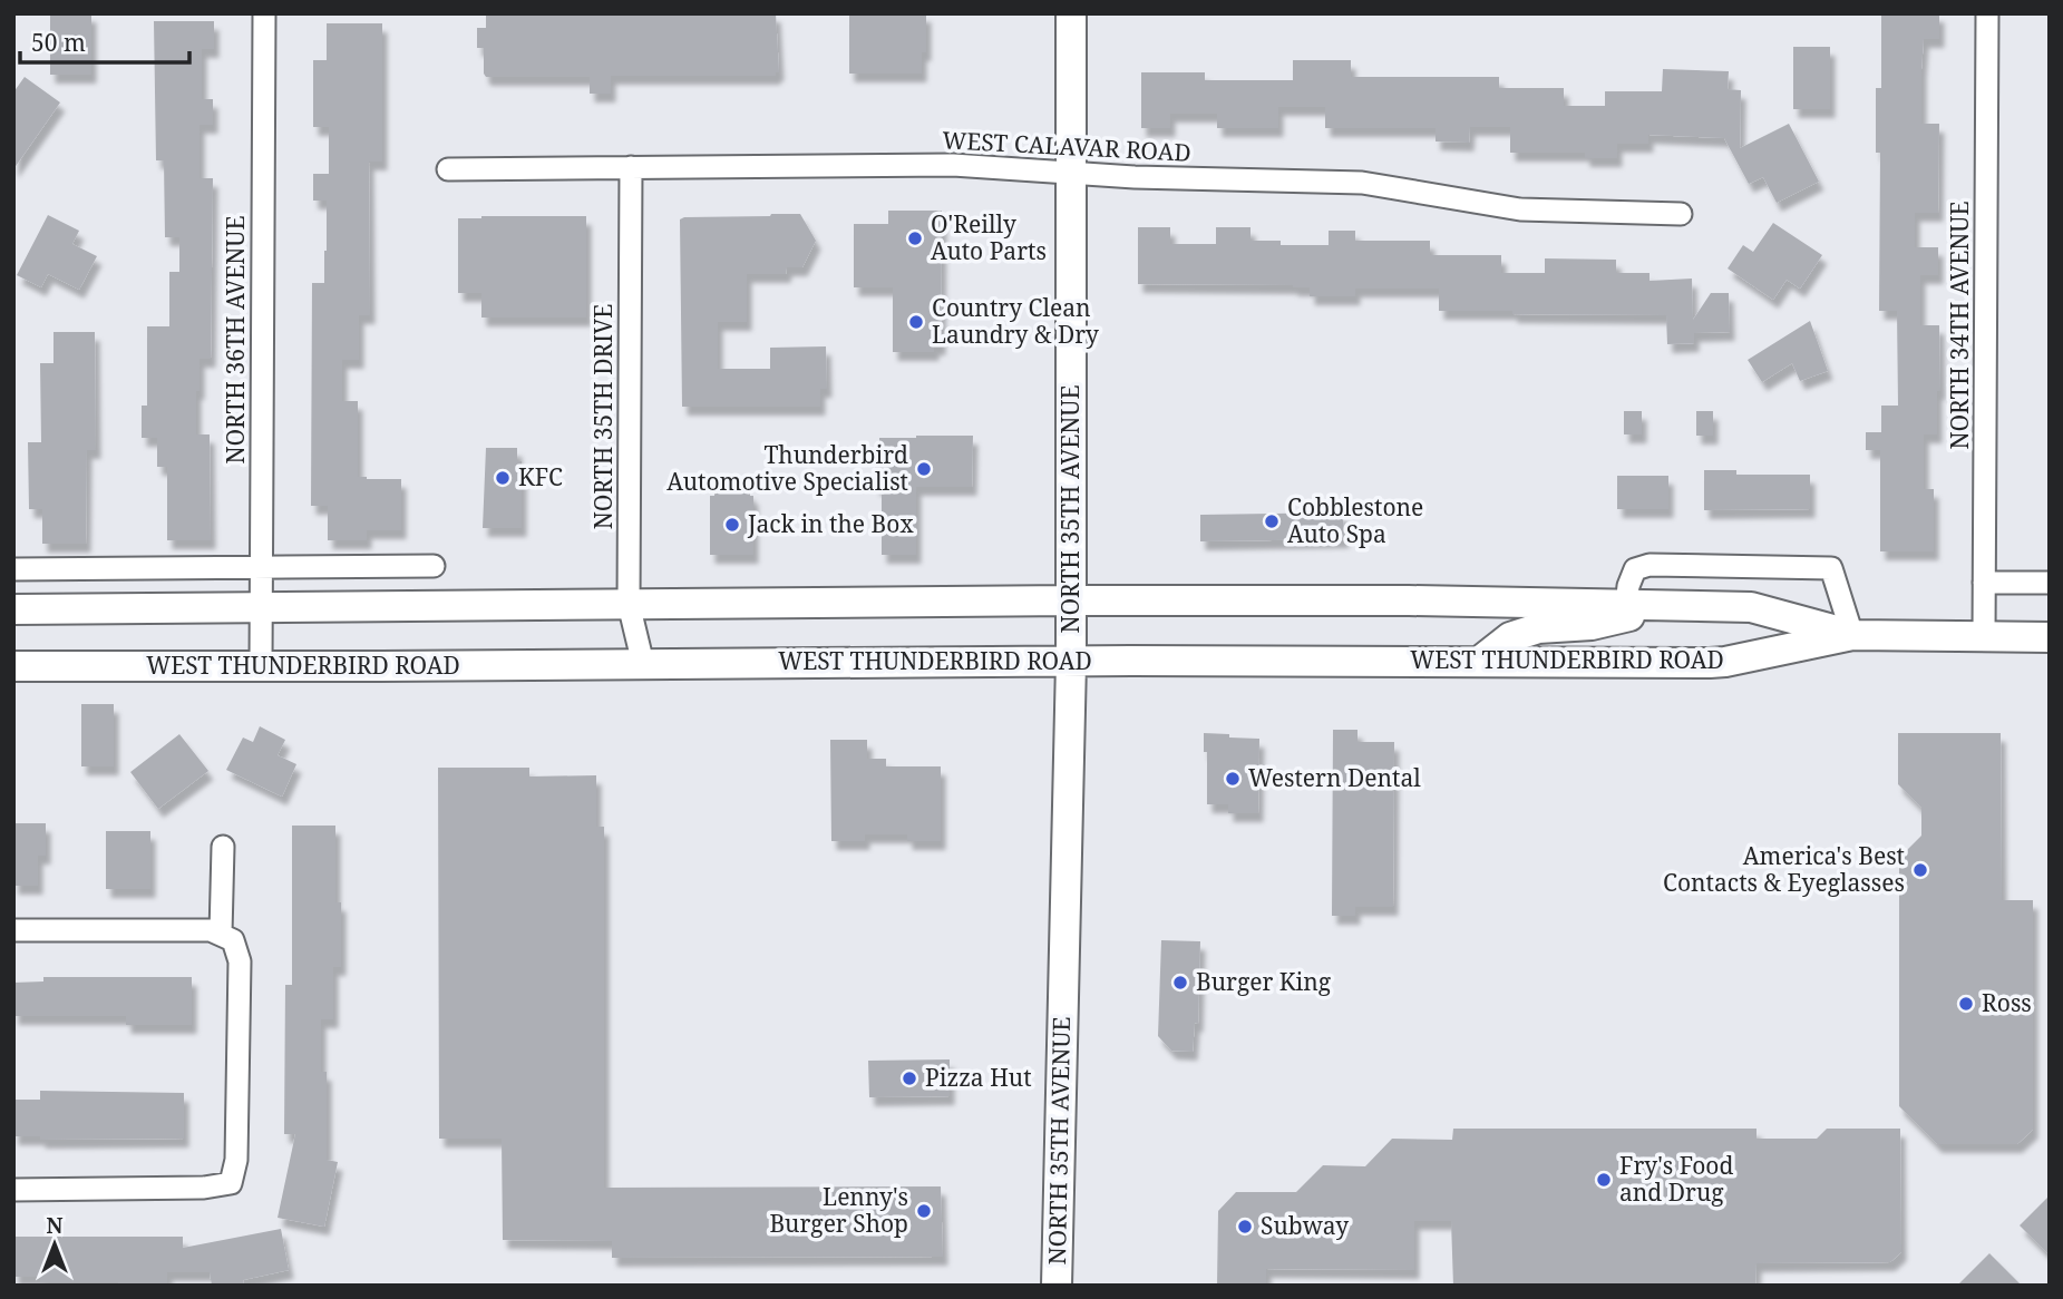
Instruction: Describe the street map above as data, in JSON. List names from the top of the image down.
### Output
{
  "streets": {
    "main road": ["NORTH 35TH AVENUE", "WEST THUNDERBIRD ROAD"],
    "street": [
      "WEST CALAVAR ROAD",
      "NORTH 34TH AVENUE",
      "NORTH 36TH AVENUE",
      "NORTH 35TH DRIVE"
    ]
  },
  "crossings": [
    ["WEST CALAVAR ROAD", "NORTH 35TH DRIVE"],
    ["WEST CALAVAR ROAD", "NORTH 35TH AVENUE"],
    ["NORTH 34TH AVENUE", "WEST THUNDERBIRD ROAD"],
    ["NORTH 36TH AVENUE", "WEST THUNDERBIRD ROAD"],
    ["NORTH 35TH DRIVE", "WEST THUNDERBIRD ROAD"],
    ["NORTH 35TH AVENUE", "WEST THUNDERBIRD ROAD"]
  ],
  "places": [
    "O'Reilly Auto Parts",
    "Country Clean Laundry & Dry",
    "Thunderbird Automotive Specialist",
    "KFC",
    "Cobblestone Auto Spa",
    "Jack in the Box",
    "Western Dental",
    "America's Best Contacts & Eyeglasses",
    "Burger King",
    "Ross",
    "Pizza Hut",
    "Fry's Food and Drug",
    "Lenny's Burger Shop",
    "Subway"
  ],
  "scale_bar": "50 m",
  "north": "top"
}
